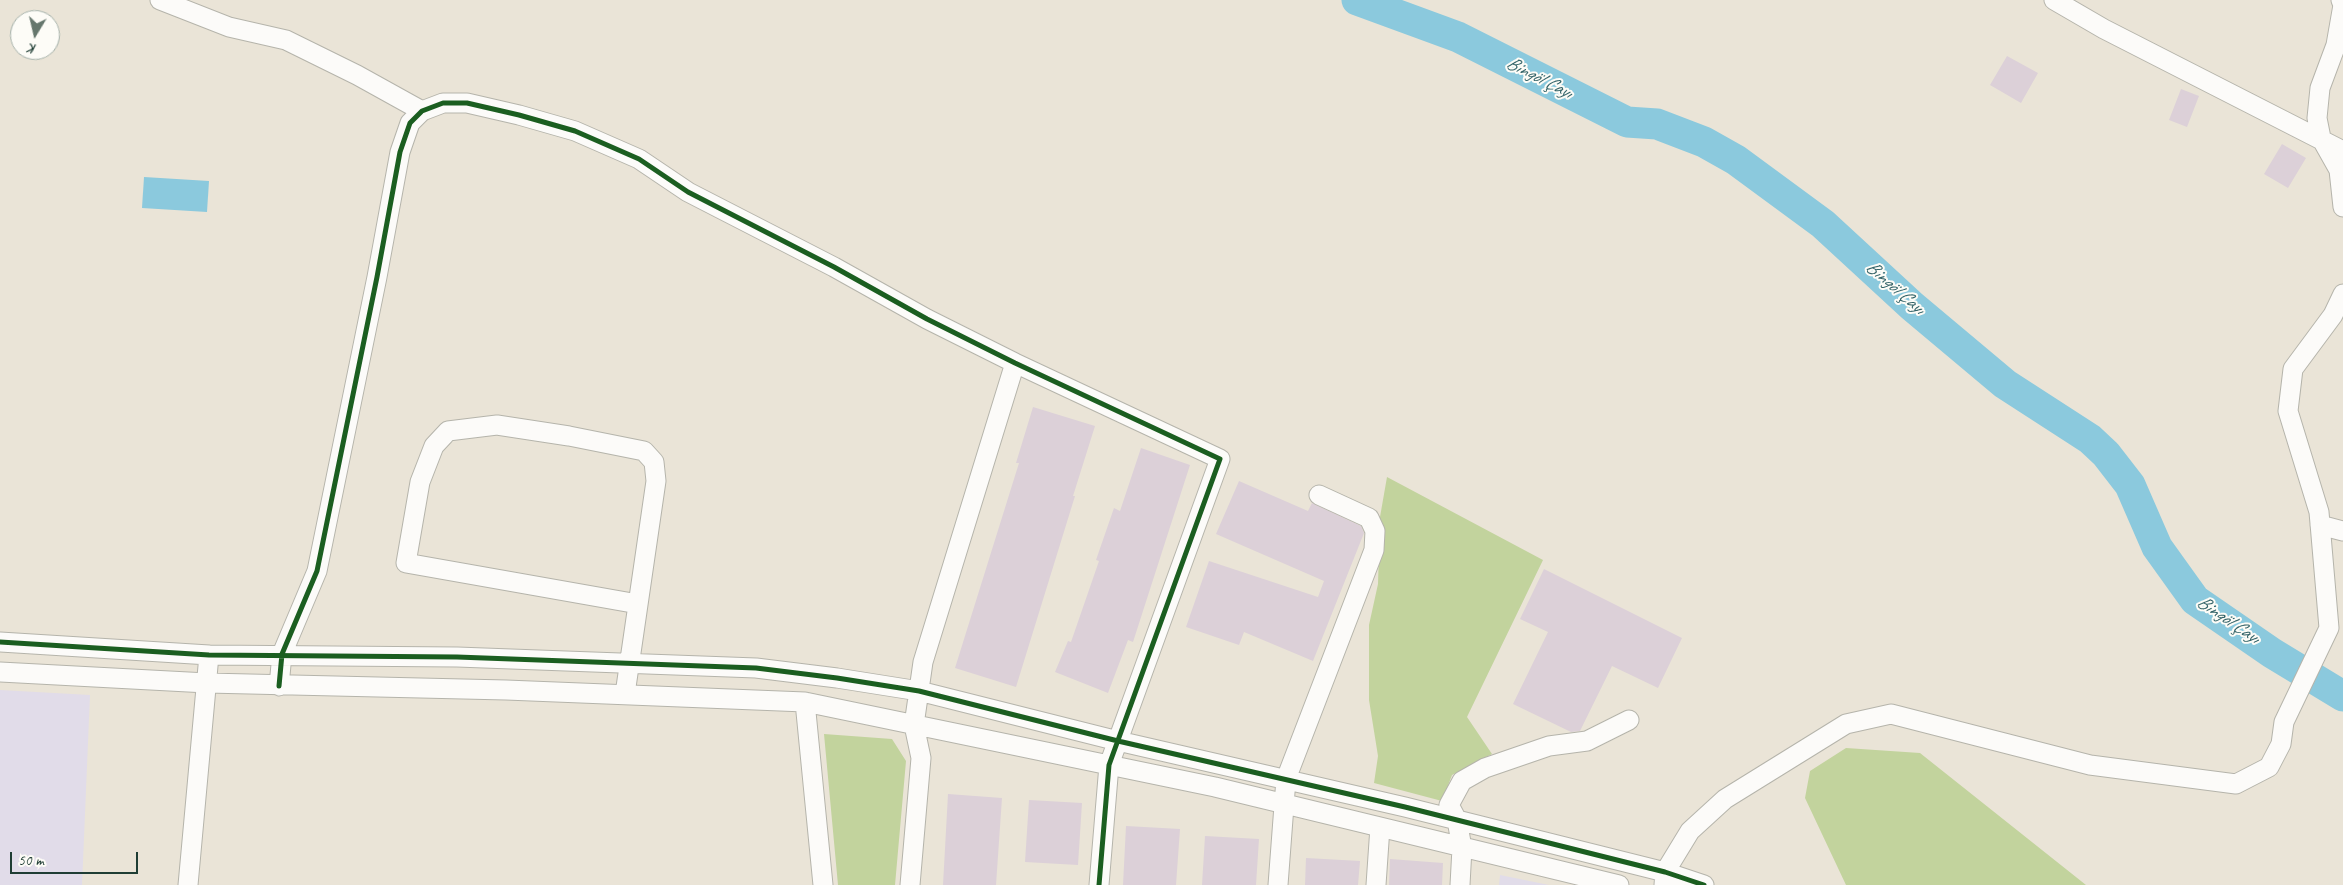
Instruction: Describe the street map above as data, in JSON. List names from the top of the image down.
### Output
{
  "water": ["Bingöl Çayı"],
  "scale_bar": "50 m",
  "north": "bottom"
}
